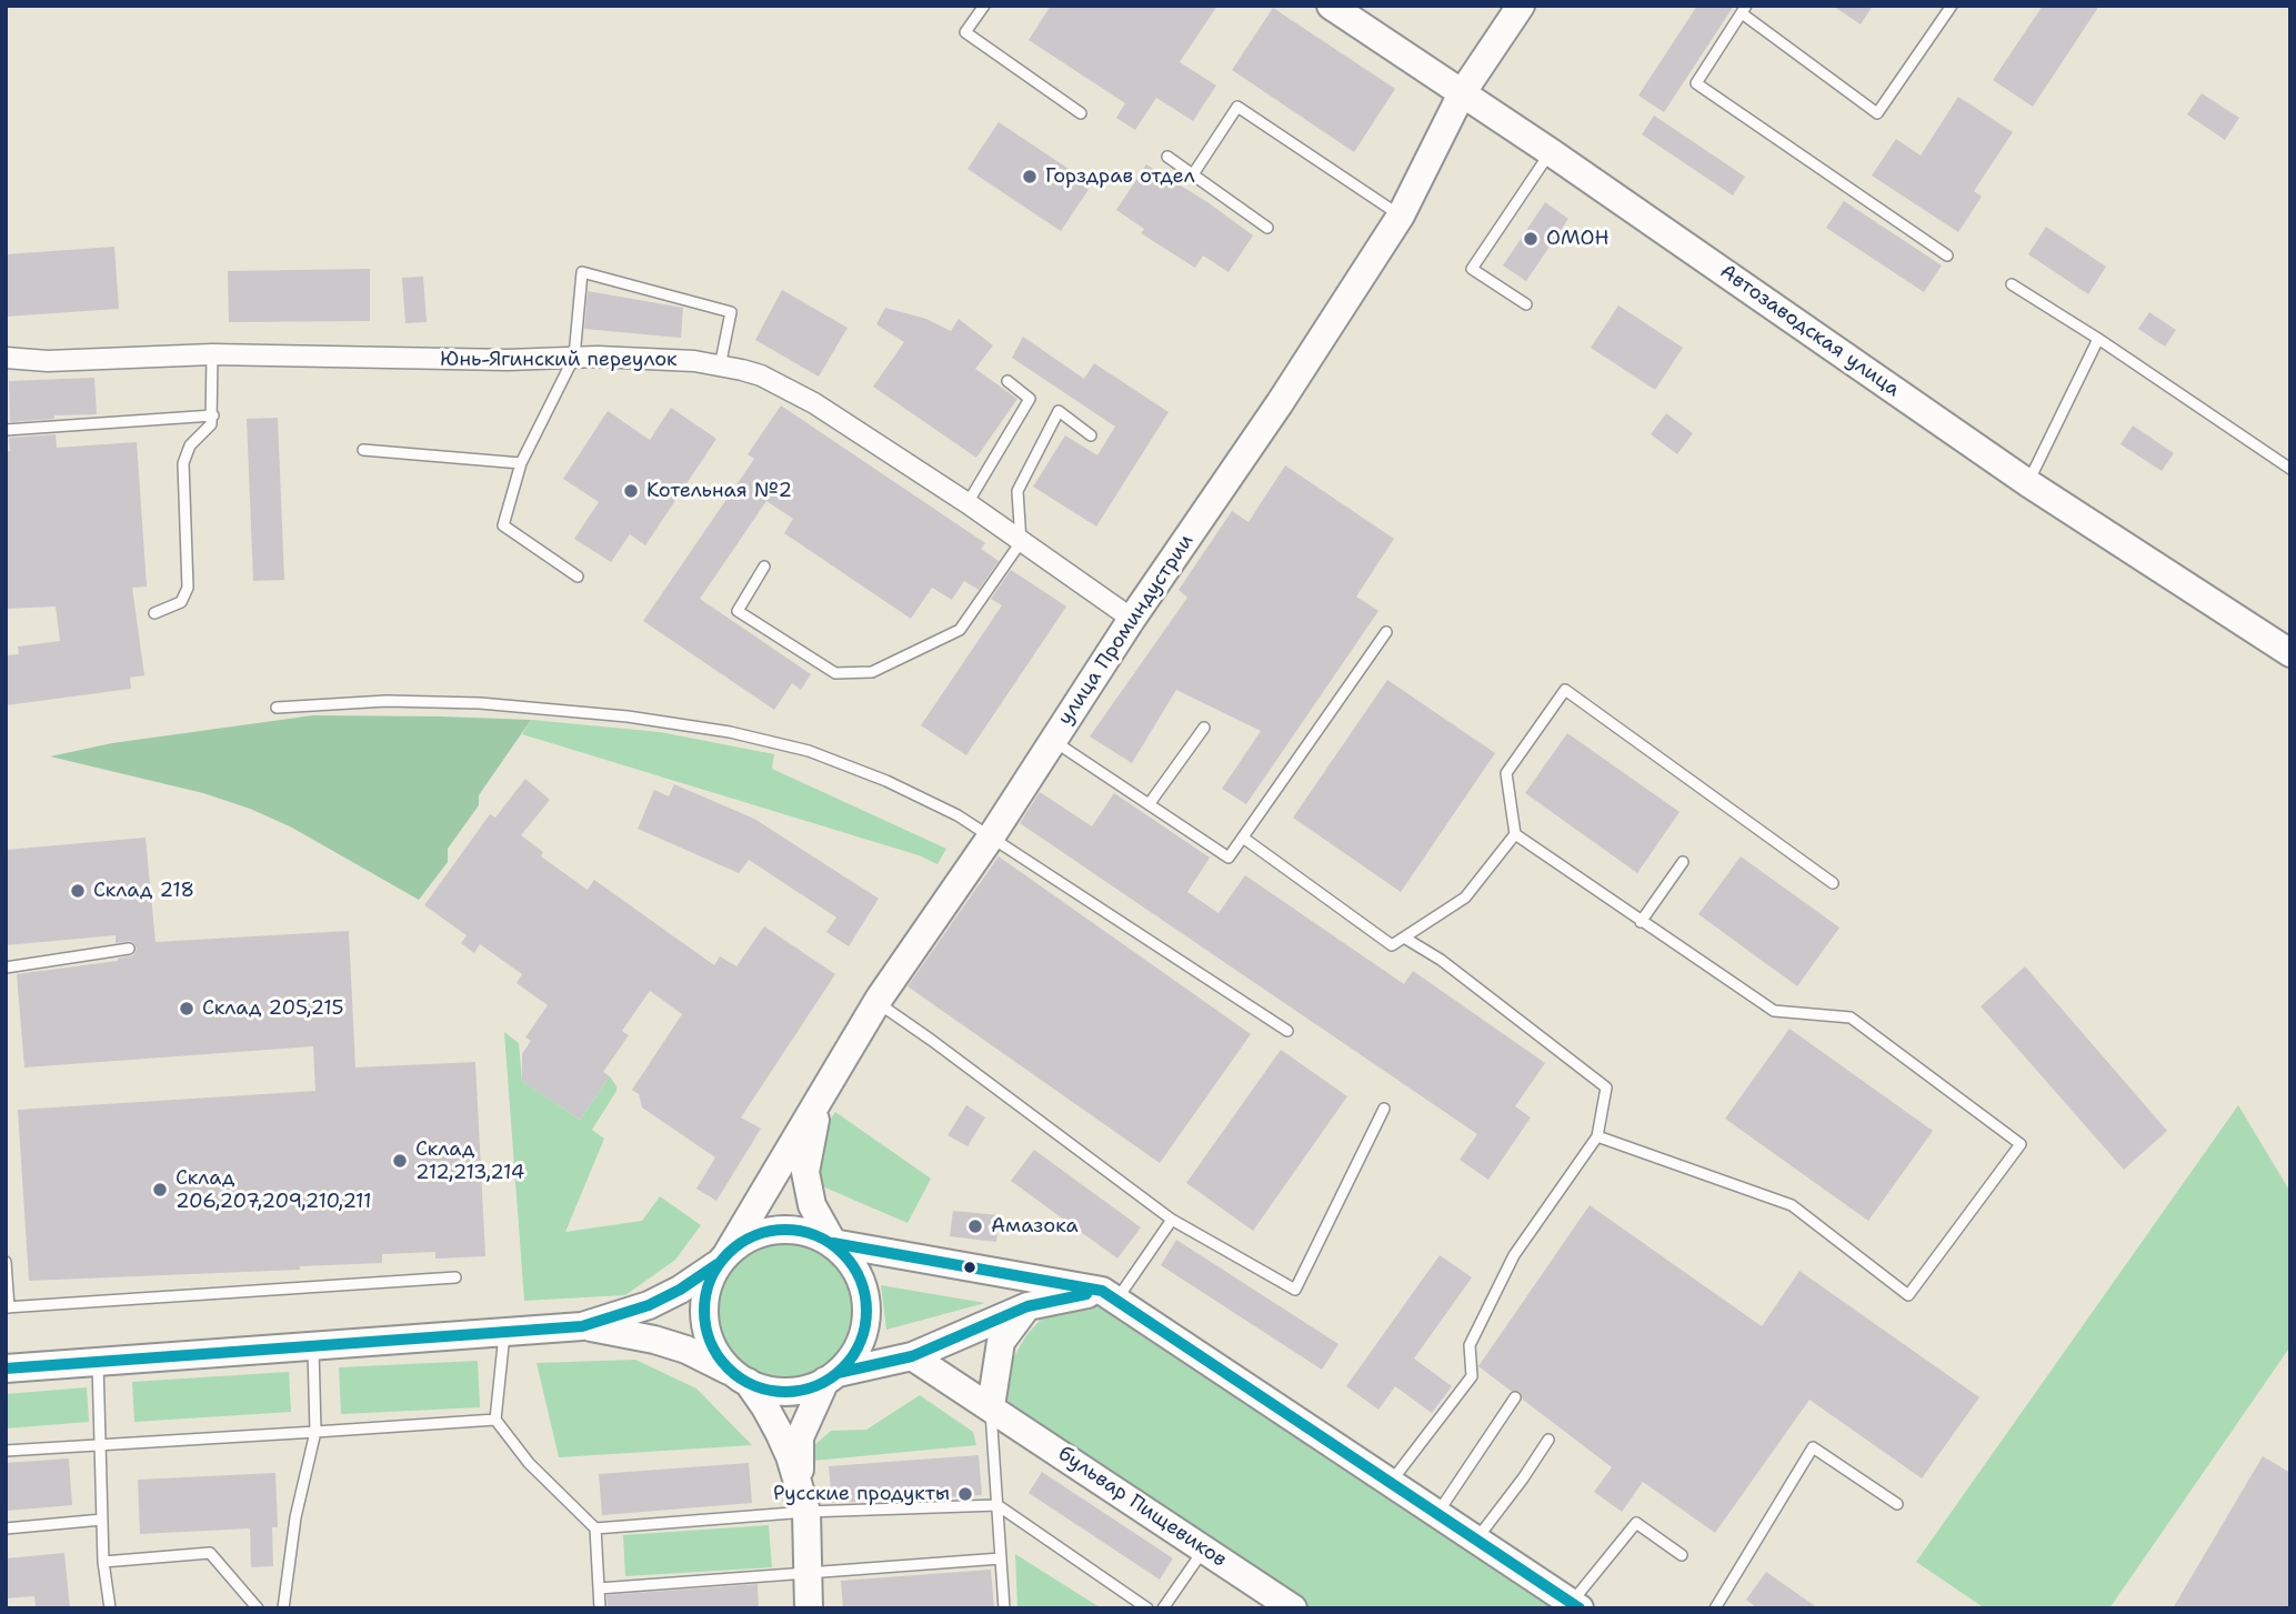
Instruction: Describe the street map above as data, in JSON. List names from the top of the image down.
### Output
{
  "streets": {
    "main road": ["Автозаводская улица", "улица Проминдустрии", "бульвар Пищевиков"],
    "street": ["Юнь-Ягинский переулок"]
  },
  "crossings": [
    ["Автозаводская улица", "улица Проминдустрии"],
    ["Юнь-Ягинский переулок", "улица Проминдустрии"]
  ],
  "places": [
    "Горздрав отдел",
    "ОМОН",
    "Котельная №2",
    "Склад 218",
    "Склад 205,215",
    "Склад 212,213,214",
    "Склад 206,207,209,210,211",
    "Амазока",
    "Русские продукты"
  ]
}
